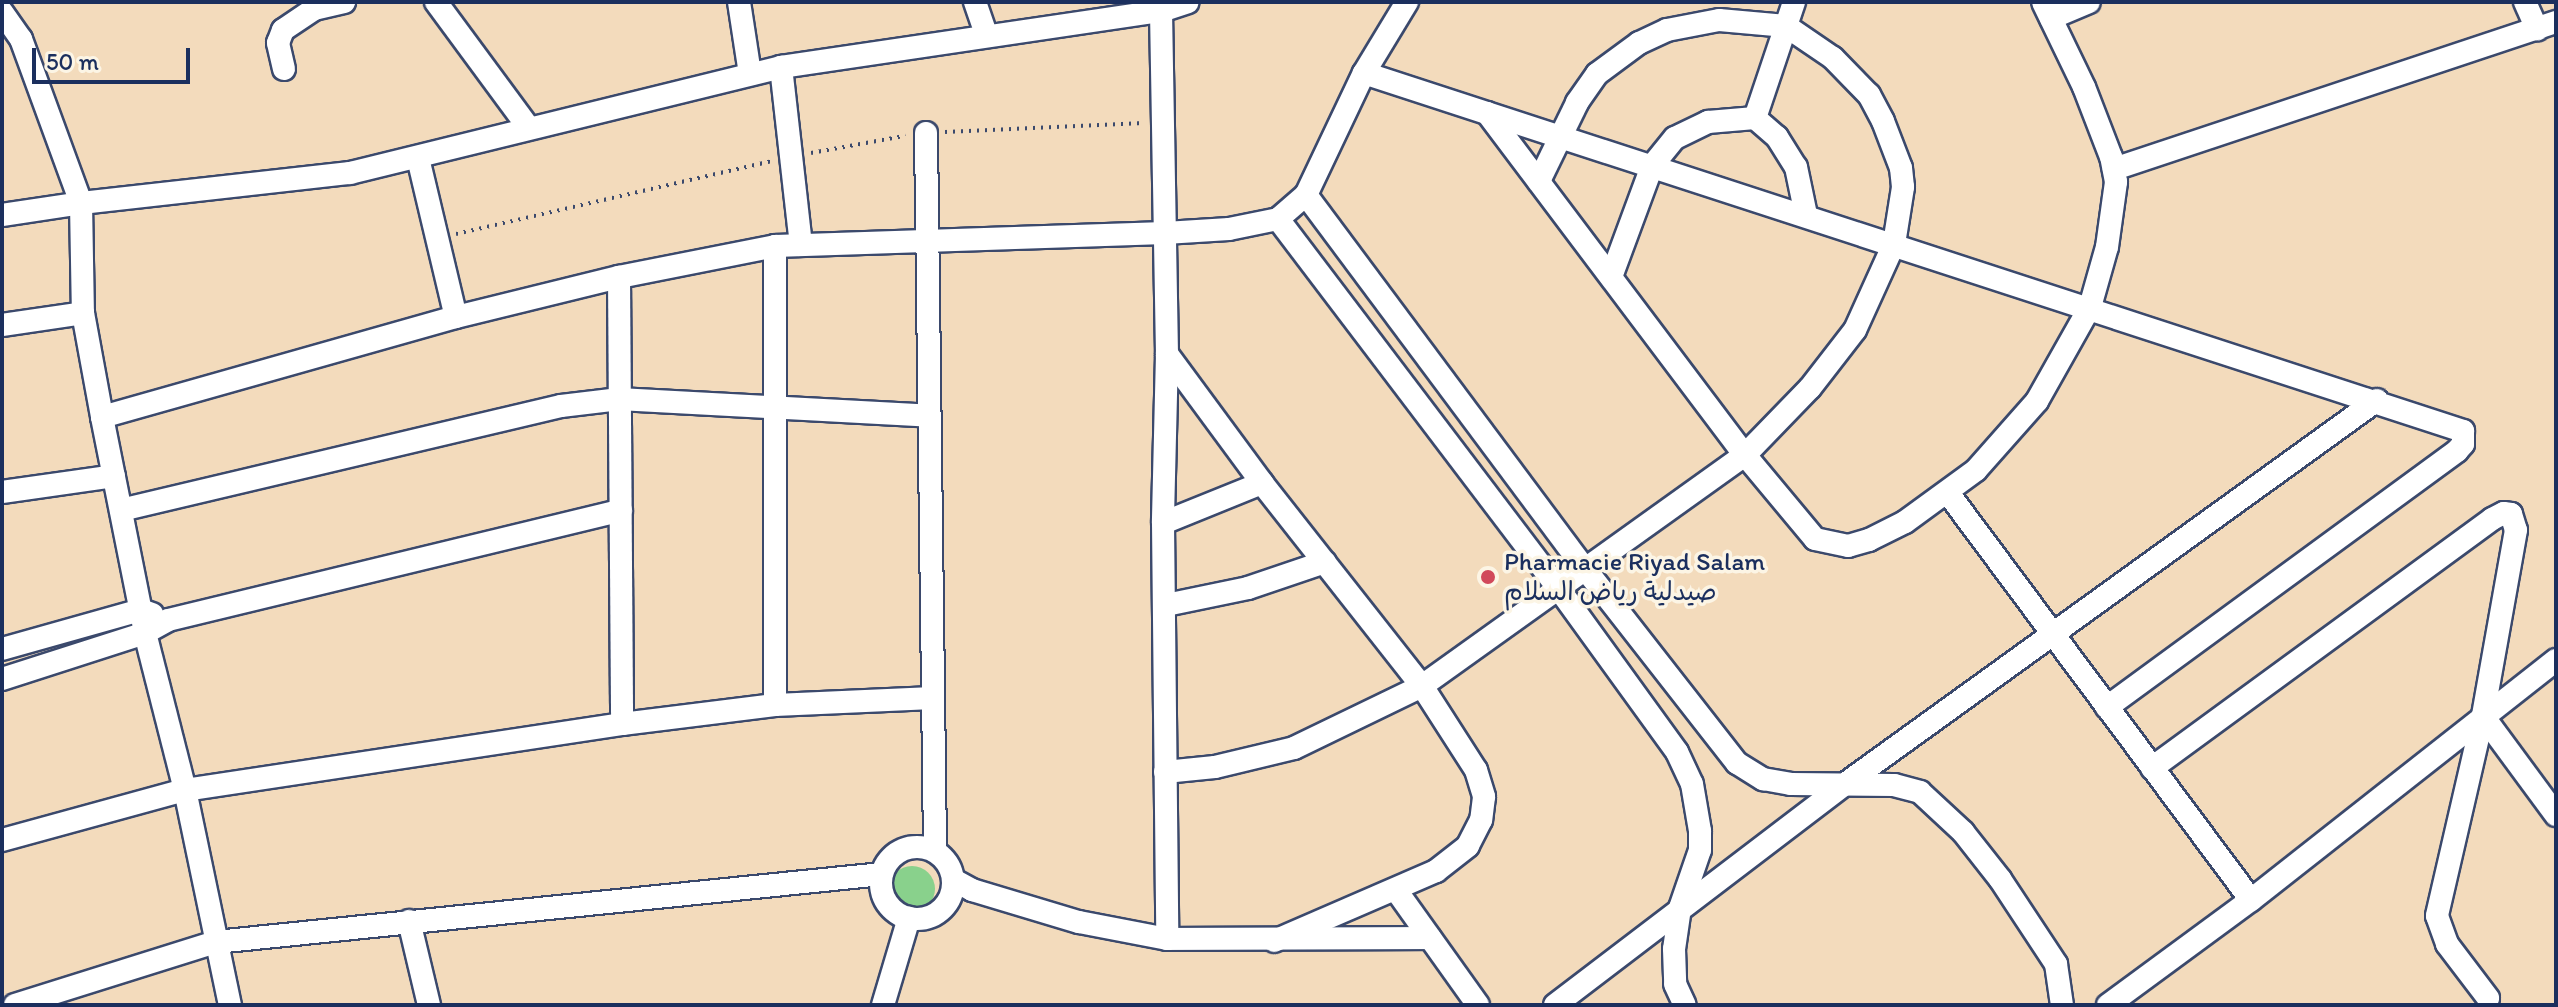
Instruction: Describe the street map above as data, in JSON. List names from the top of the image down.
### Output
{
  "places": ["Pharmacie Riyad Salam صيدلية رياض السلام"],
  "scale_bar": "50 m"
}
